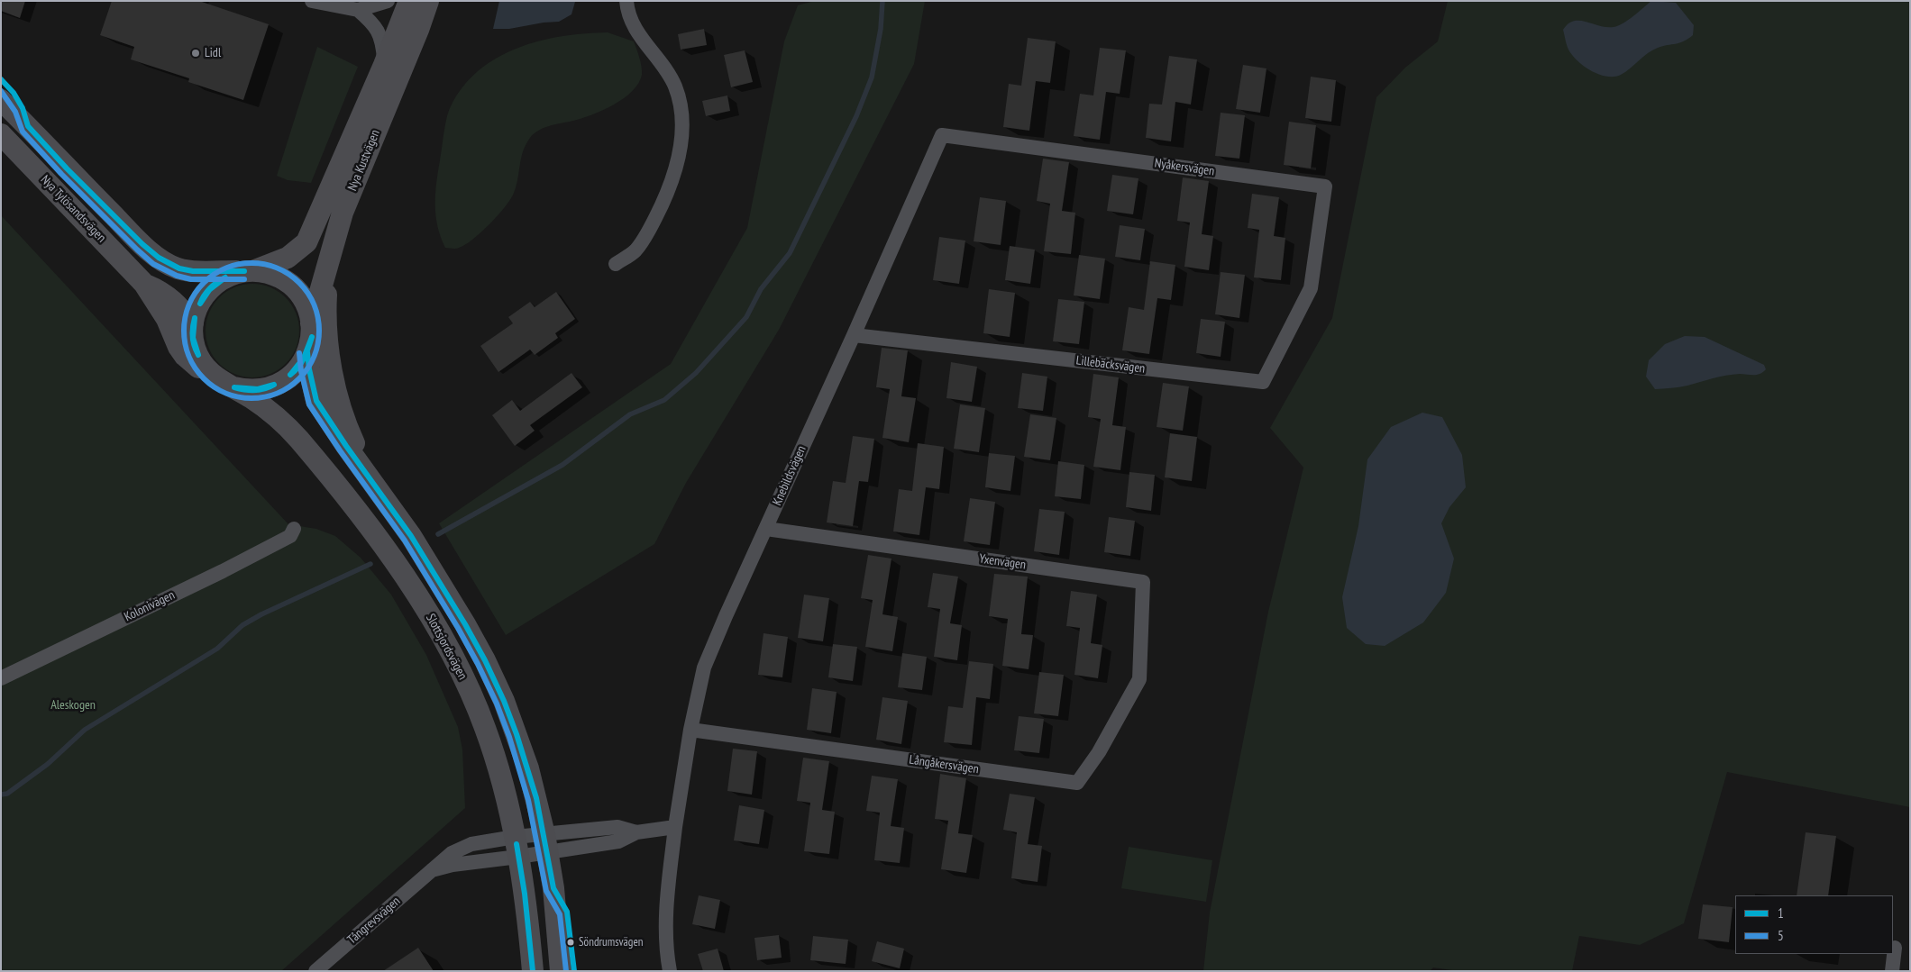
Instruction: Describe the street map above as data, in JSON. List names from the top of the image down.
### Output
{
  "streets": {
    "main road": ["Nya Kustvägen", "Nya Tylösandsvägen", "Slottsjordsvägen"],
    "street": [
      "Nyåkersvägen",
      "Lillebäcksvägen",
      "Knebildsvägen",
      "Yxenvägen",
      "Kolonivägen",
      "Långåkersvägen",
      "Tångrevsvägen"
    ]
  },
  "crossings": [
    ["Nya Kustvägen", "Nya Tylösandsvägen"],
    ["Nya Kustvägen", "Slottsjordsvägen"],
    ["Nyåkersvägen", "Lillebäcksvägen"],
    ["Nyåkersvägen", "Knebildsvägen"],
    ["Nya Tylösandsvägen", "Slottsjordsvägen"],
    ["Lillebäcksvägen", "Knebildsvägen"],
    ["Knebildsvägen", "Yxenvägen"],
    ["Knebildsvägen", "Långåkersvägen"],
    ["Yxenvägen", "Långåkersvägen"],
    ["Slottsjordsvägen", "Tångrevsvägen"]
  ],
  "parks": ["Aleskogen"],
  "places": ["Lidl", "Söndrumsvägen"],
  "lines": ["transit line 1", "transit line 5"],
  "legend": ["1", "5"]
}
